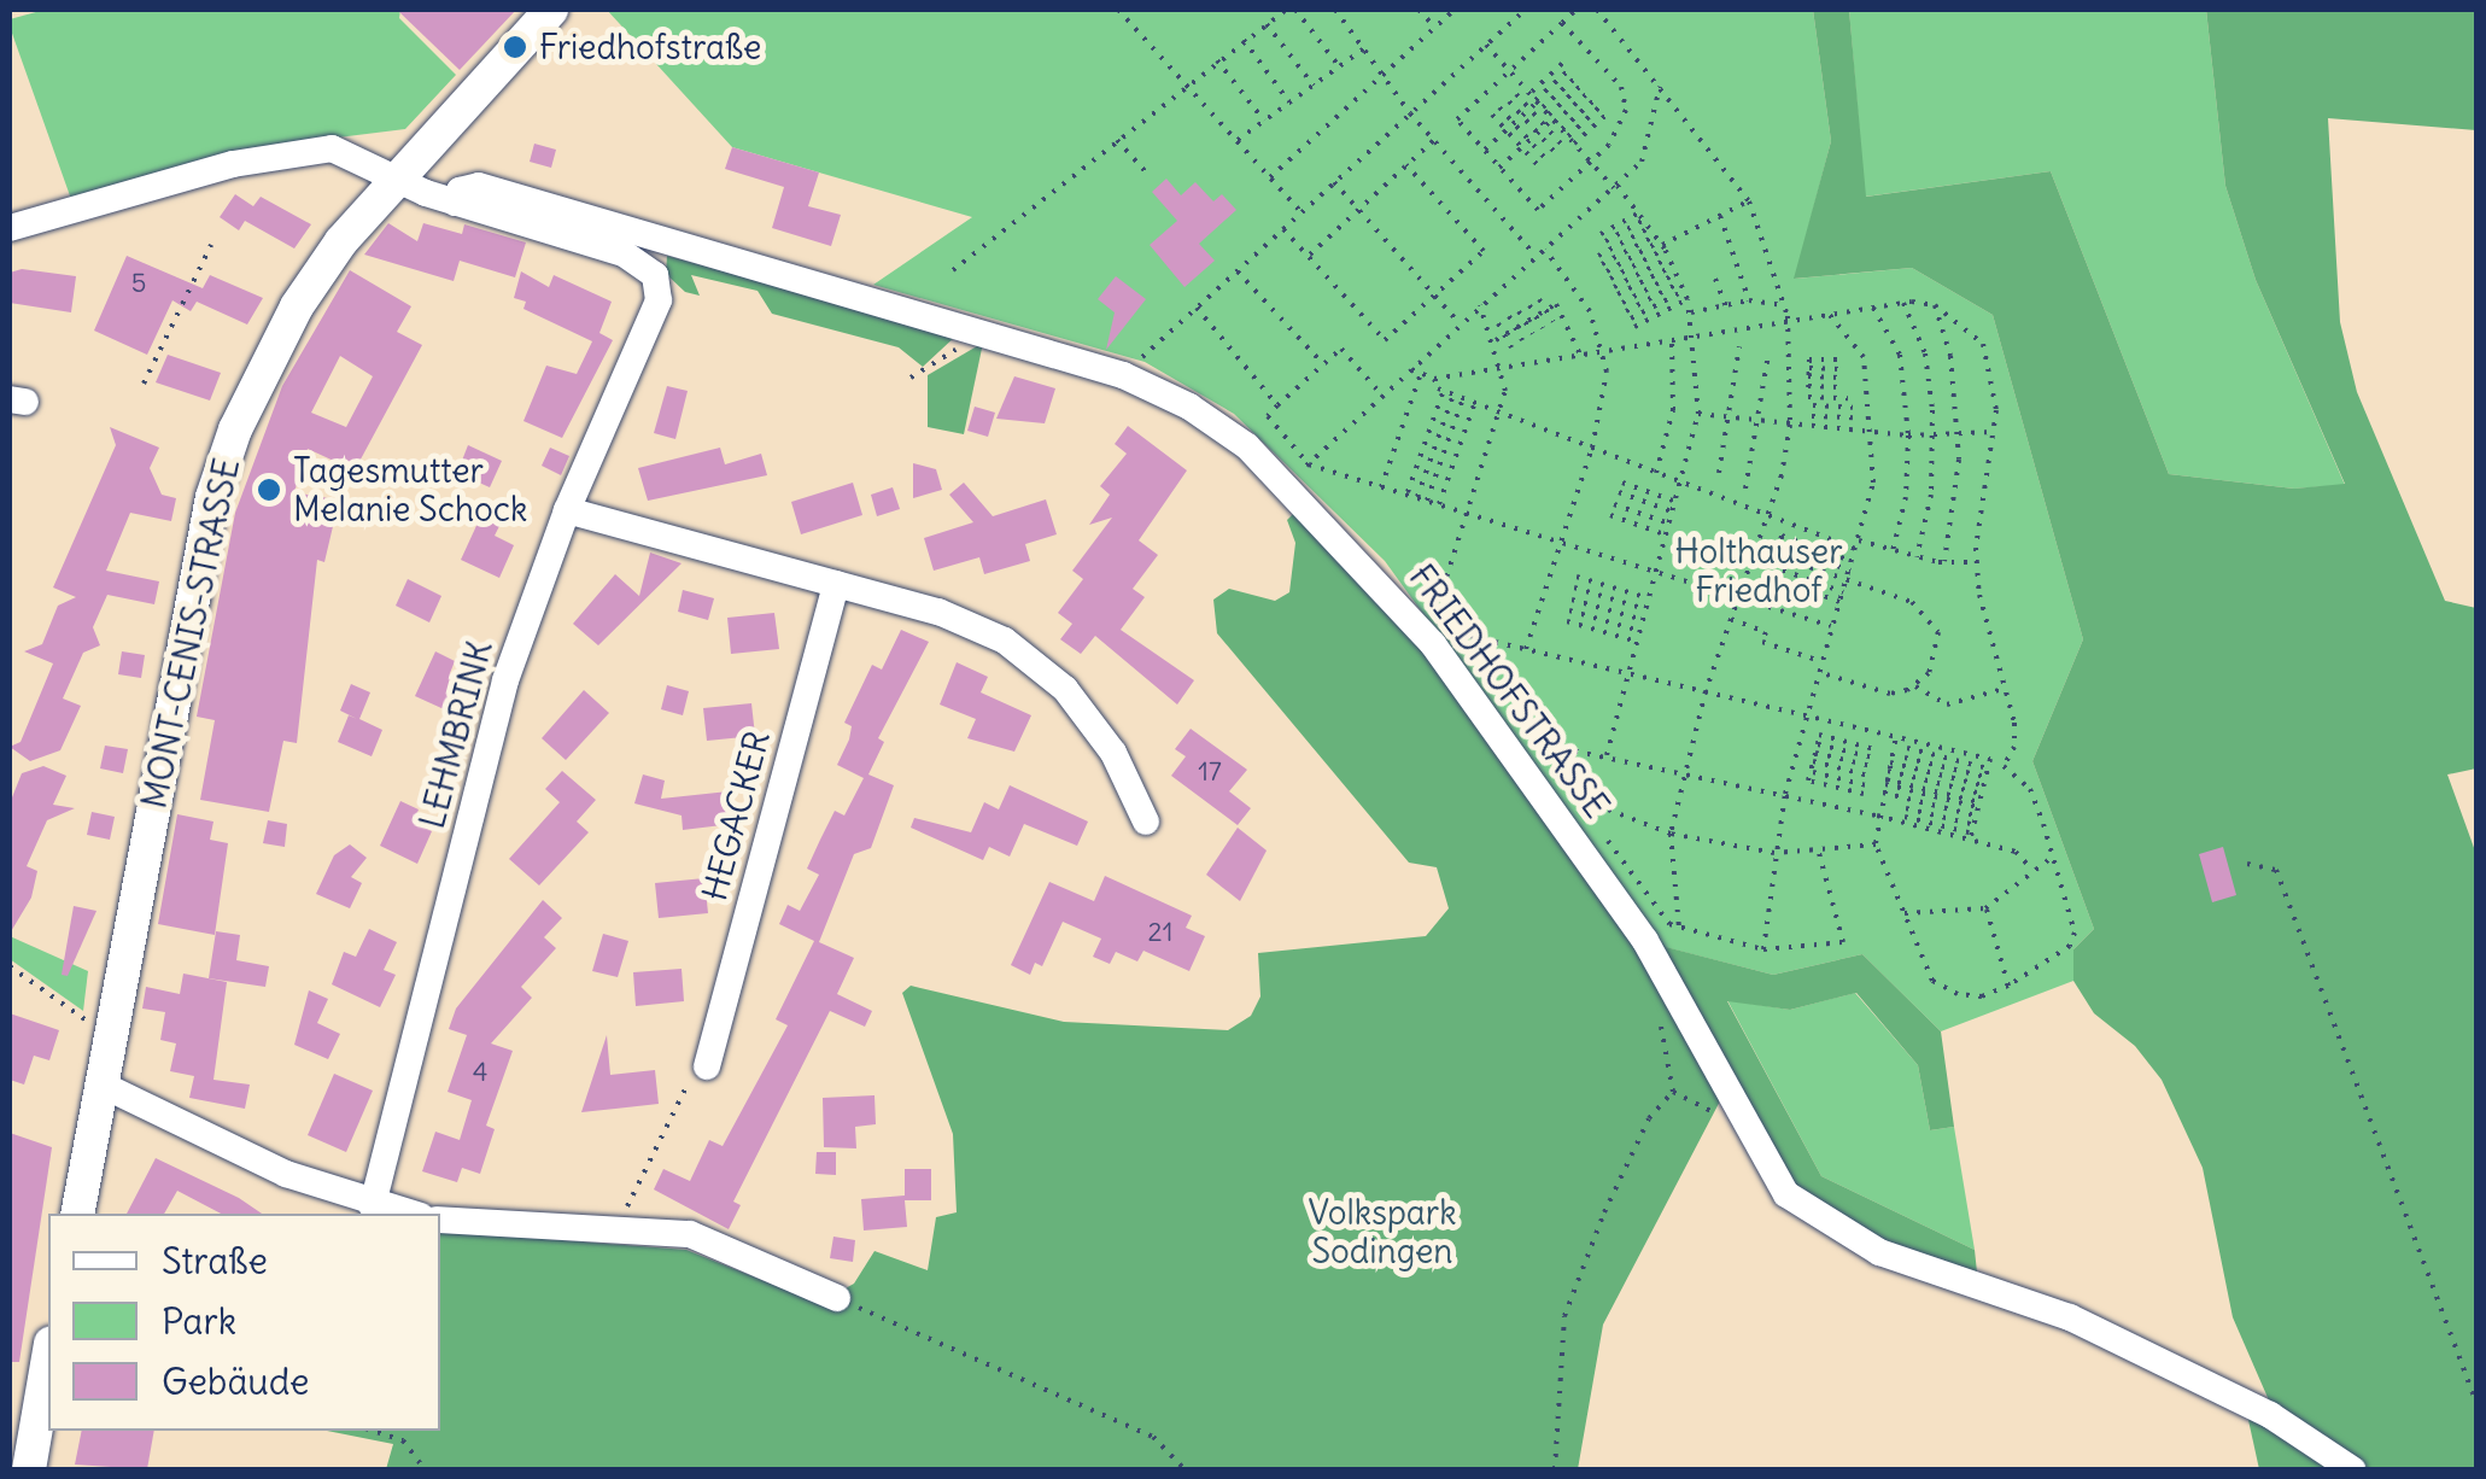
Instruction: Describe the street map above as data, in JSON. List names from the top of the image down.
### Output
{
  "streets": {
    "main road": ["MONT-CENIS-STRASSE"],
    "street": ["FRIEDHOFSTRASSE", "LEHMBRINK", "HEGACKER"]
  },
  "crossings": [
    ["FRIEDHOFSTRASSE", "LEHMBRINK"]
  ],
  "parks": ["Holthauser Friedhof", "Volkspark Sodingen"],
  "places": ["Friedhofstraße", "Tagesmutter Melanie Schock"],
  "house_numbers": [
    "5",
    "17",
    "21",
    "4"
  ],
  "legend": ["Straße", "Park", "Gebäude"]
}
